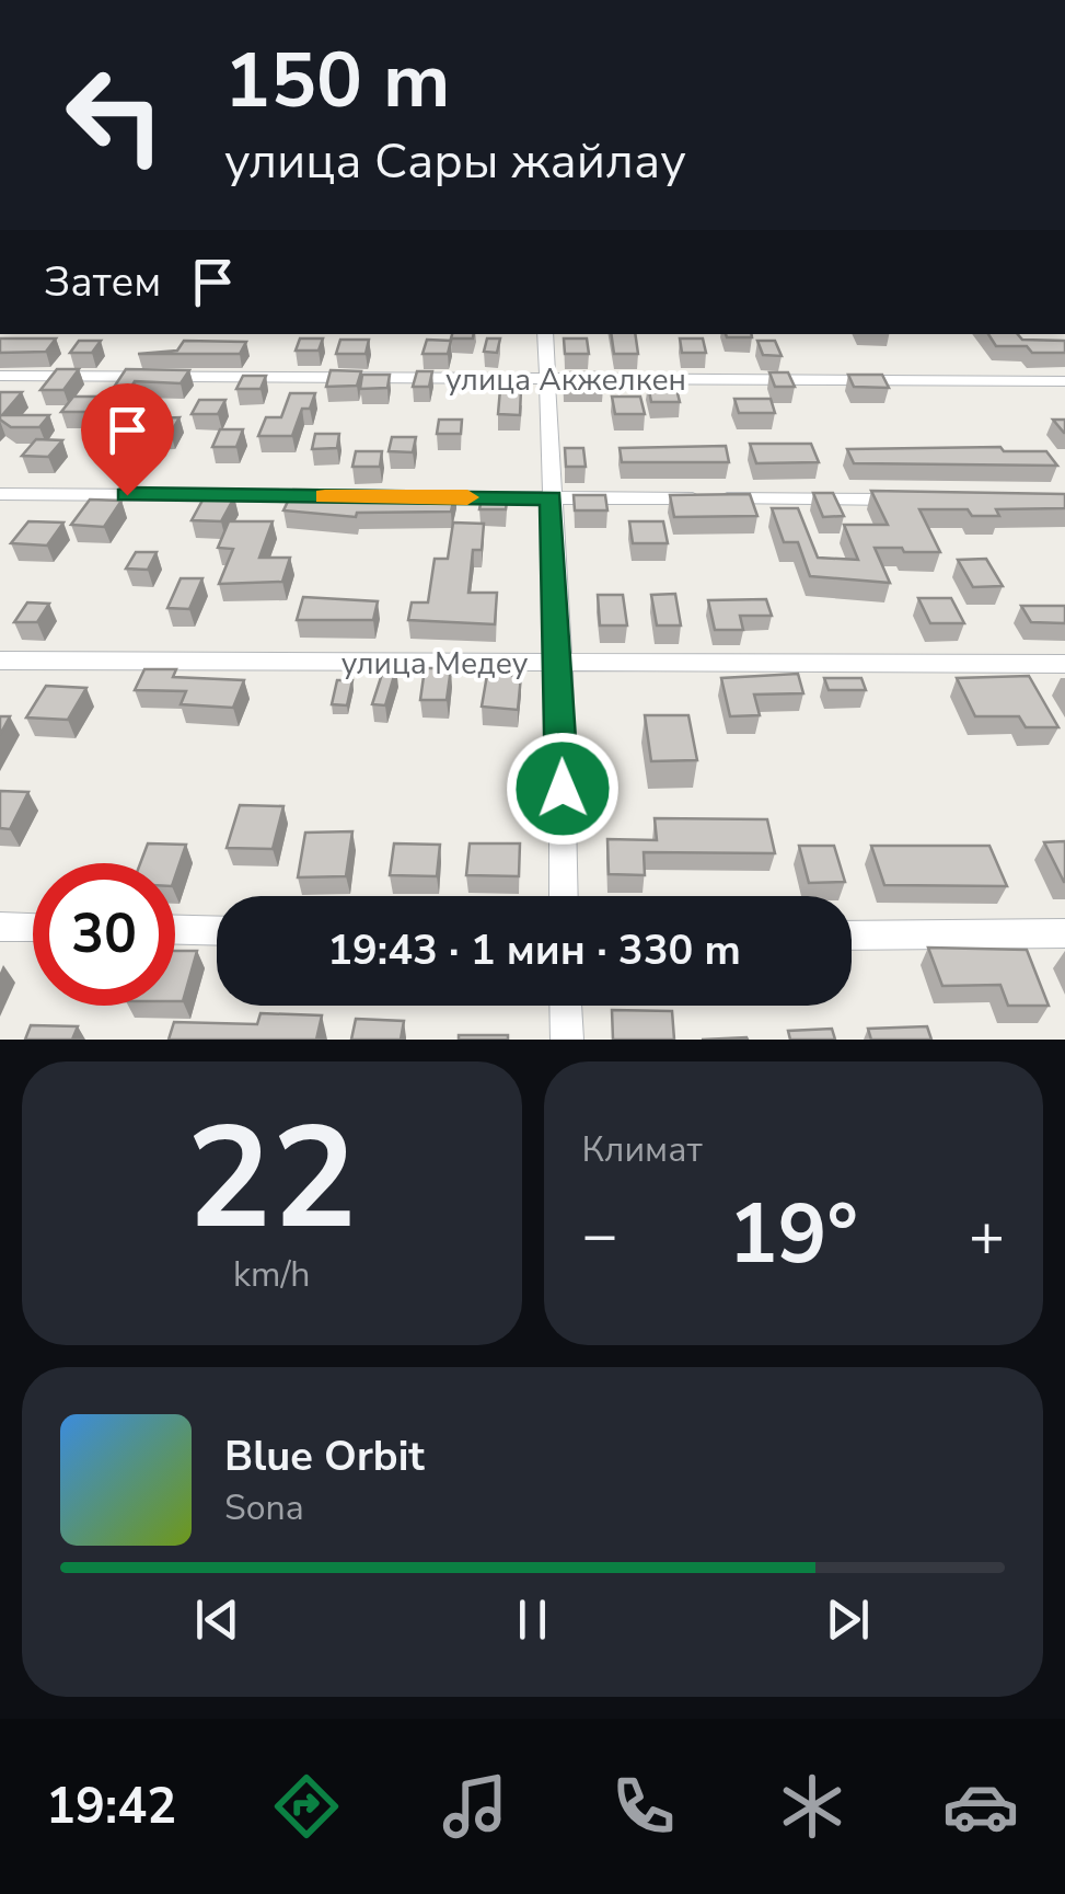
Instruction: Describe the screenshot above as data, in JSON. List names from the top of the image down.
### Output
{
  "streets": {
    "street": ["улица Акжелкен", "улица Медеу"]
  },
  "page": {
    "turn": ["150 m", "улица Сары жайлау"],
    "then": "Затем",
    "limit": "30",
    "trip": "19:43 · 1 мин · 330 m",
    "tile": [
      ["22", "km/h"],
      "Климат"
    ],
    "heat": ["−", "19°", "+"],
    "song": ["Blue Orbit", "Sona"],
    "tabs": "19:42"
  }
}
